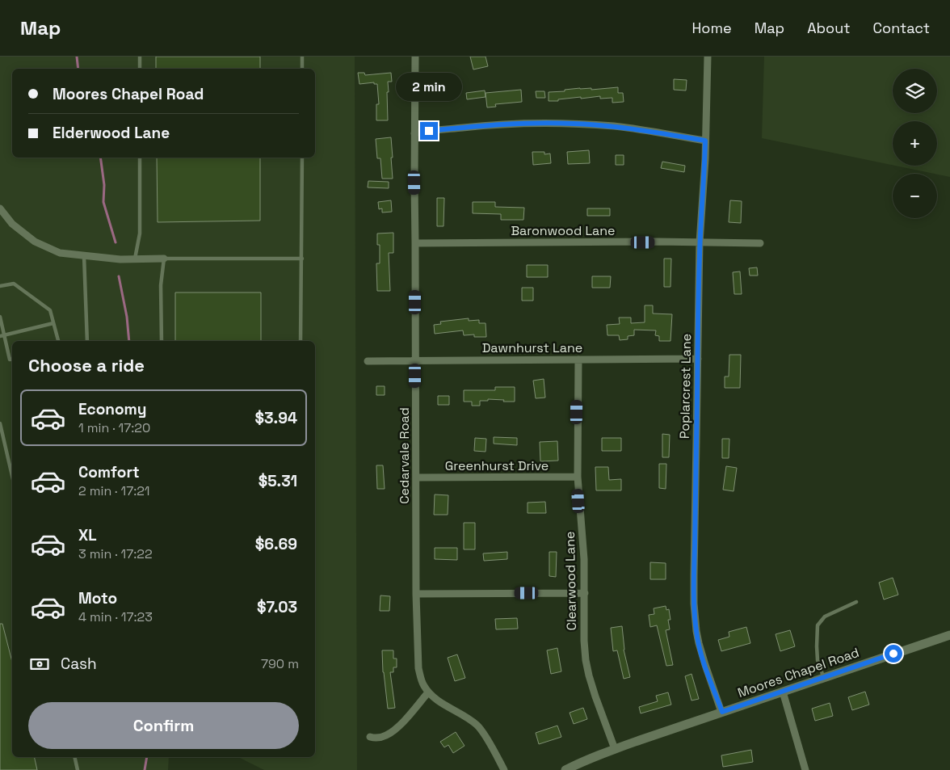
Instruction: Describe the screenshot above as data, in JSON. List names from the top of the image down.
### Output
{
  "streets": {
    "main road": ["Moores Chapel Road"],
    "street": [
      "Baronwood Lane",
      "Dawnhurst Lane",
      "Poplarcrest Lane",
      "Cedarvale Road",
      "Greenhurst Drive",
      "Clearwood Lane"
    ]
  },
  "crossings": [
    ["Baronwood Lane", "Poplarcrest Lane"],
    ["Baronwood Lane", "Cedarvale Road"],
    ["Dawnhurst Lane", "Poplarcrest Lane"],
    ["Dawnhurst Lane", "Cedarvale Road"],
    ["Dawnhurst Lane", "Clearwood Lane"],
    ["Poplarcrest Lane", "Moores Chapel Road"],
    ["Cedarvale Road", "Greenhurst Drive"],
    ["Greenhurst Drive", "Clearwood Lane"],
    ["Clearwood Lane", "Moores Chapel Road"]
  ],
  "page": {
    "header": "Map",
    "nav": [
      "Home",
      "Map",
      "About",
      "Contact"
    ],
    "map_buttons": ["+", "−"],
    "banner": ["Moores Chapel Road", "Elderwood Lane"],
    "bubble": "2 min",
    "heading": "Choose a ride",
    "list": [
      {
        "name": "Economy",
        "note": "1 min · 17:20",
        "value": "$3.94"
      },
      {
        "name": "Comfort",
        "note": "2 min · 17:21",
        "value": "$5.31"
      },
      {
        "name": "XL",
        "note": "3 min · 17:22",
        "value": "$6.69"
      },
      {
        "name": "Moto",
        "note": "4 min · 17:23",
        "value": "$7.03"
      }
    ],
    "pay": ["Cash", "790 m"],
    "buttons": "Confirm"
  }
}
